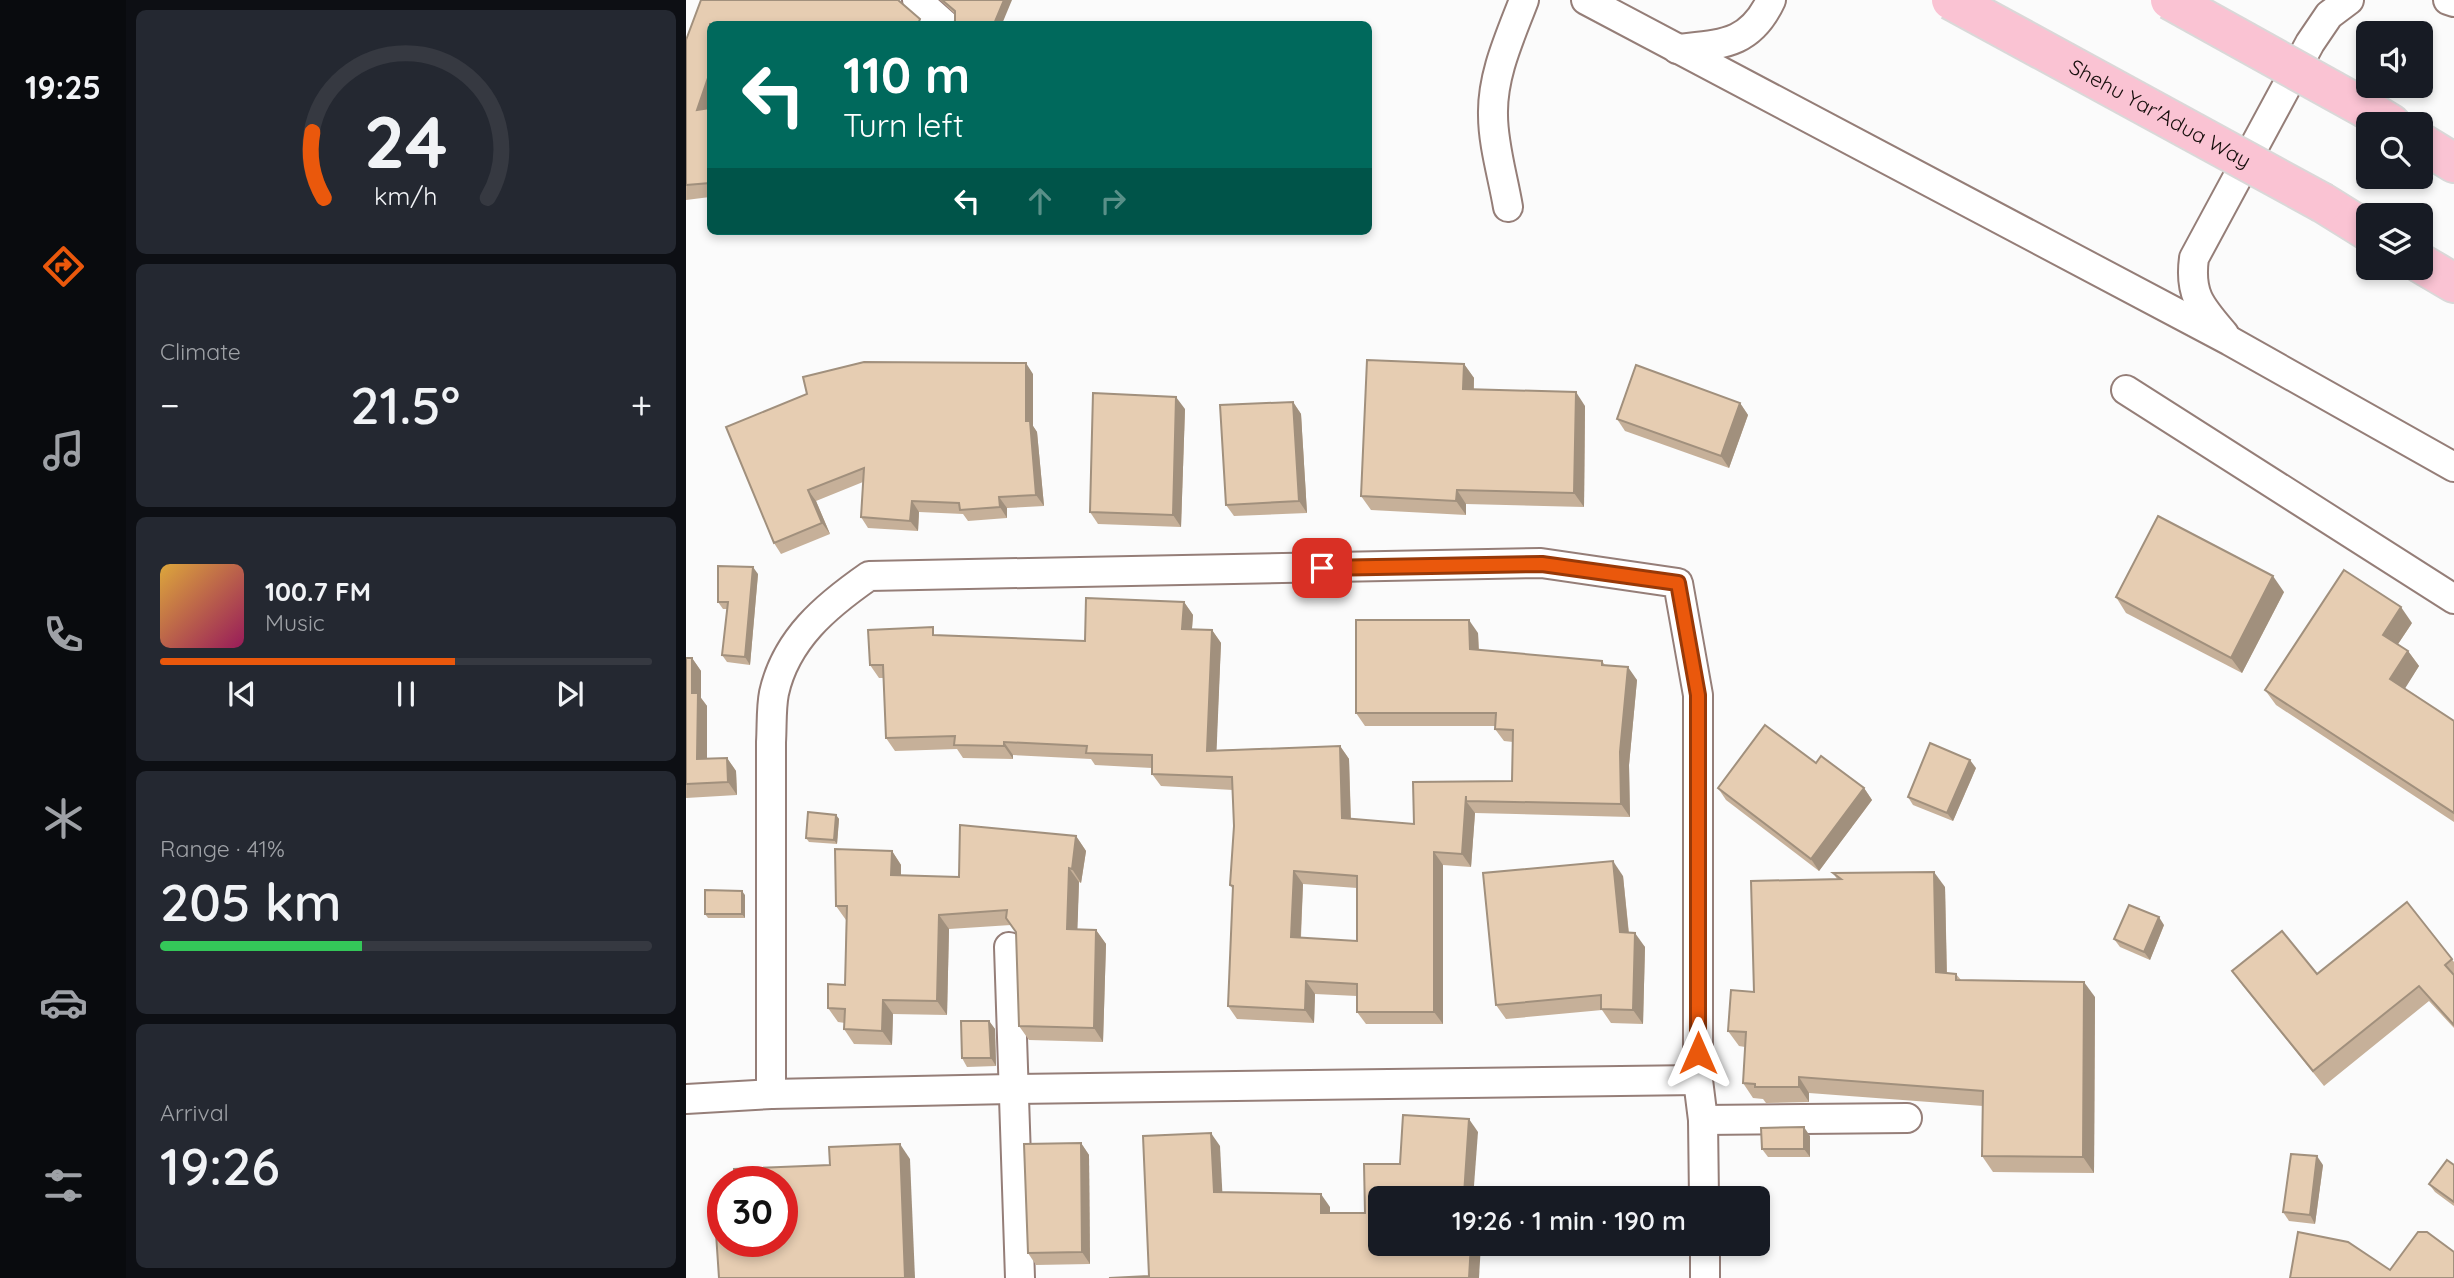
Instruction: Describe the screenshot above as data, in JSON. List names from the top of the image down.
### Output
{
  "streets": {
    "highway": ["Shehu Yar'Adua Way"]
  },
  "page": {
    "tabs": "19:25",
    "turn": ["110 m", "Turn left"],
    "tile": [
      "Climate",
      ["Range · 41%", "205 km"],
      ["Arrival", "19:26"]
    ],
    "heat": ["−", "21.5°", "+"],
    "song": ["100.7 FM", "Music"],
    "limit": "30",
    "trip": "19:26 · 1 min · 190 m",
    "gauge": ["24", "km/h"]
  }
}
